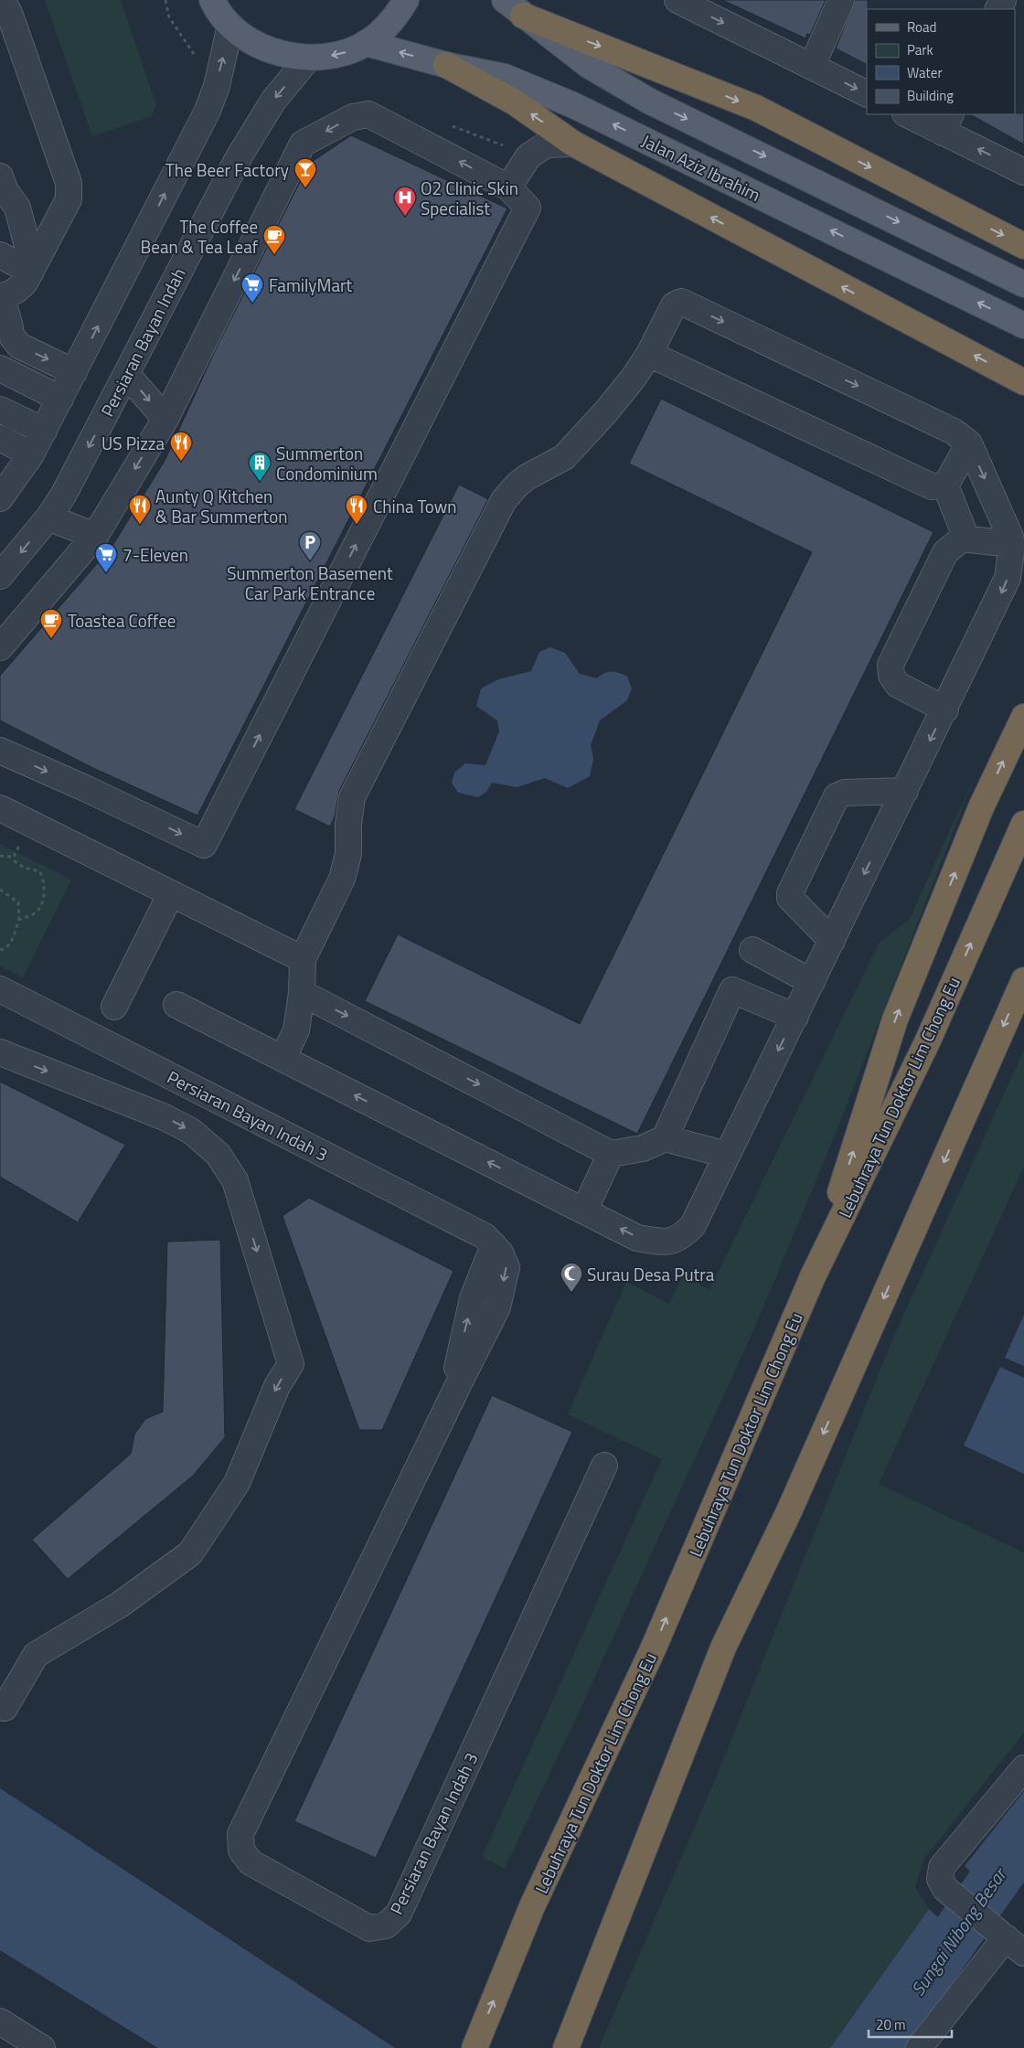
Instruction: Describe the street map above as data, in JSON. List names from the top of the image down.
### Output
{
  "streets": {
    "highway": ["Lebuhraya Tun Doktor Lim Chong Eu"],
    "main road": ["Jalan Aziz Ibrahim"],
    "street": ["Persiaran Bayan Indah", "Persiaran Bayan Indah 3"]
  },
  "water": ["Sungai Nibong Besar"],
  "places": {
    "bar": ["The Beer Factory"],
    "hospital": ["O2 Clinic Skin Specialist"],
    "cafe": ["The Coffee Bean & Tea Leaf", "Toastea Coffee"],
    "supermarket": ["FamilyMart", "7-Eleven"],
    "restaurant": ["US Pizza", "Aunty Q Kitchen & Bar Summerton", "China Town"],
    "building": ["Summerton Condominium"],
    "parking": ["Summerton Basement Car Park Entrance"],
    "mosque": ["Surau Desa Putra"]
  },
  "legend": [
    "Road",
    "Park",
    "Water",
    "Building"
  ],
  "scale_bar": "20 m"
}
